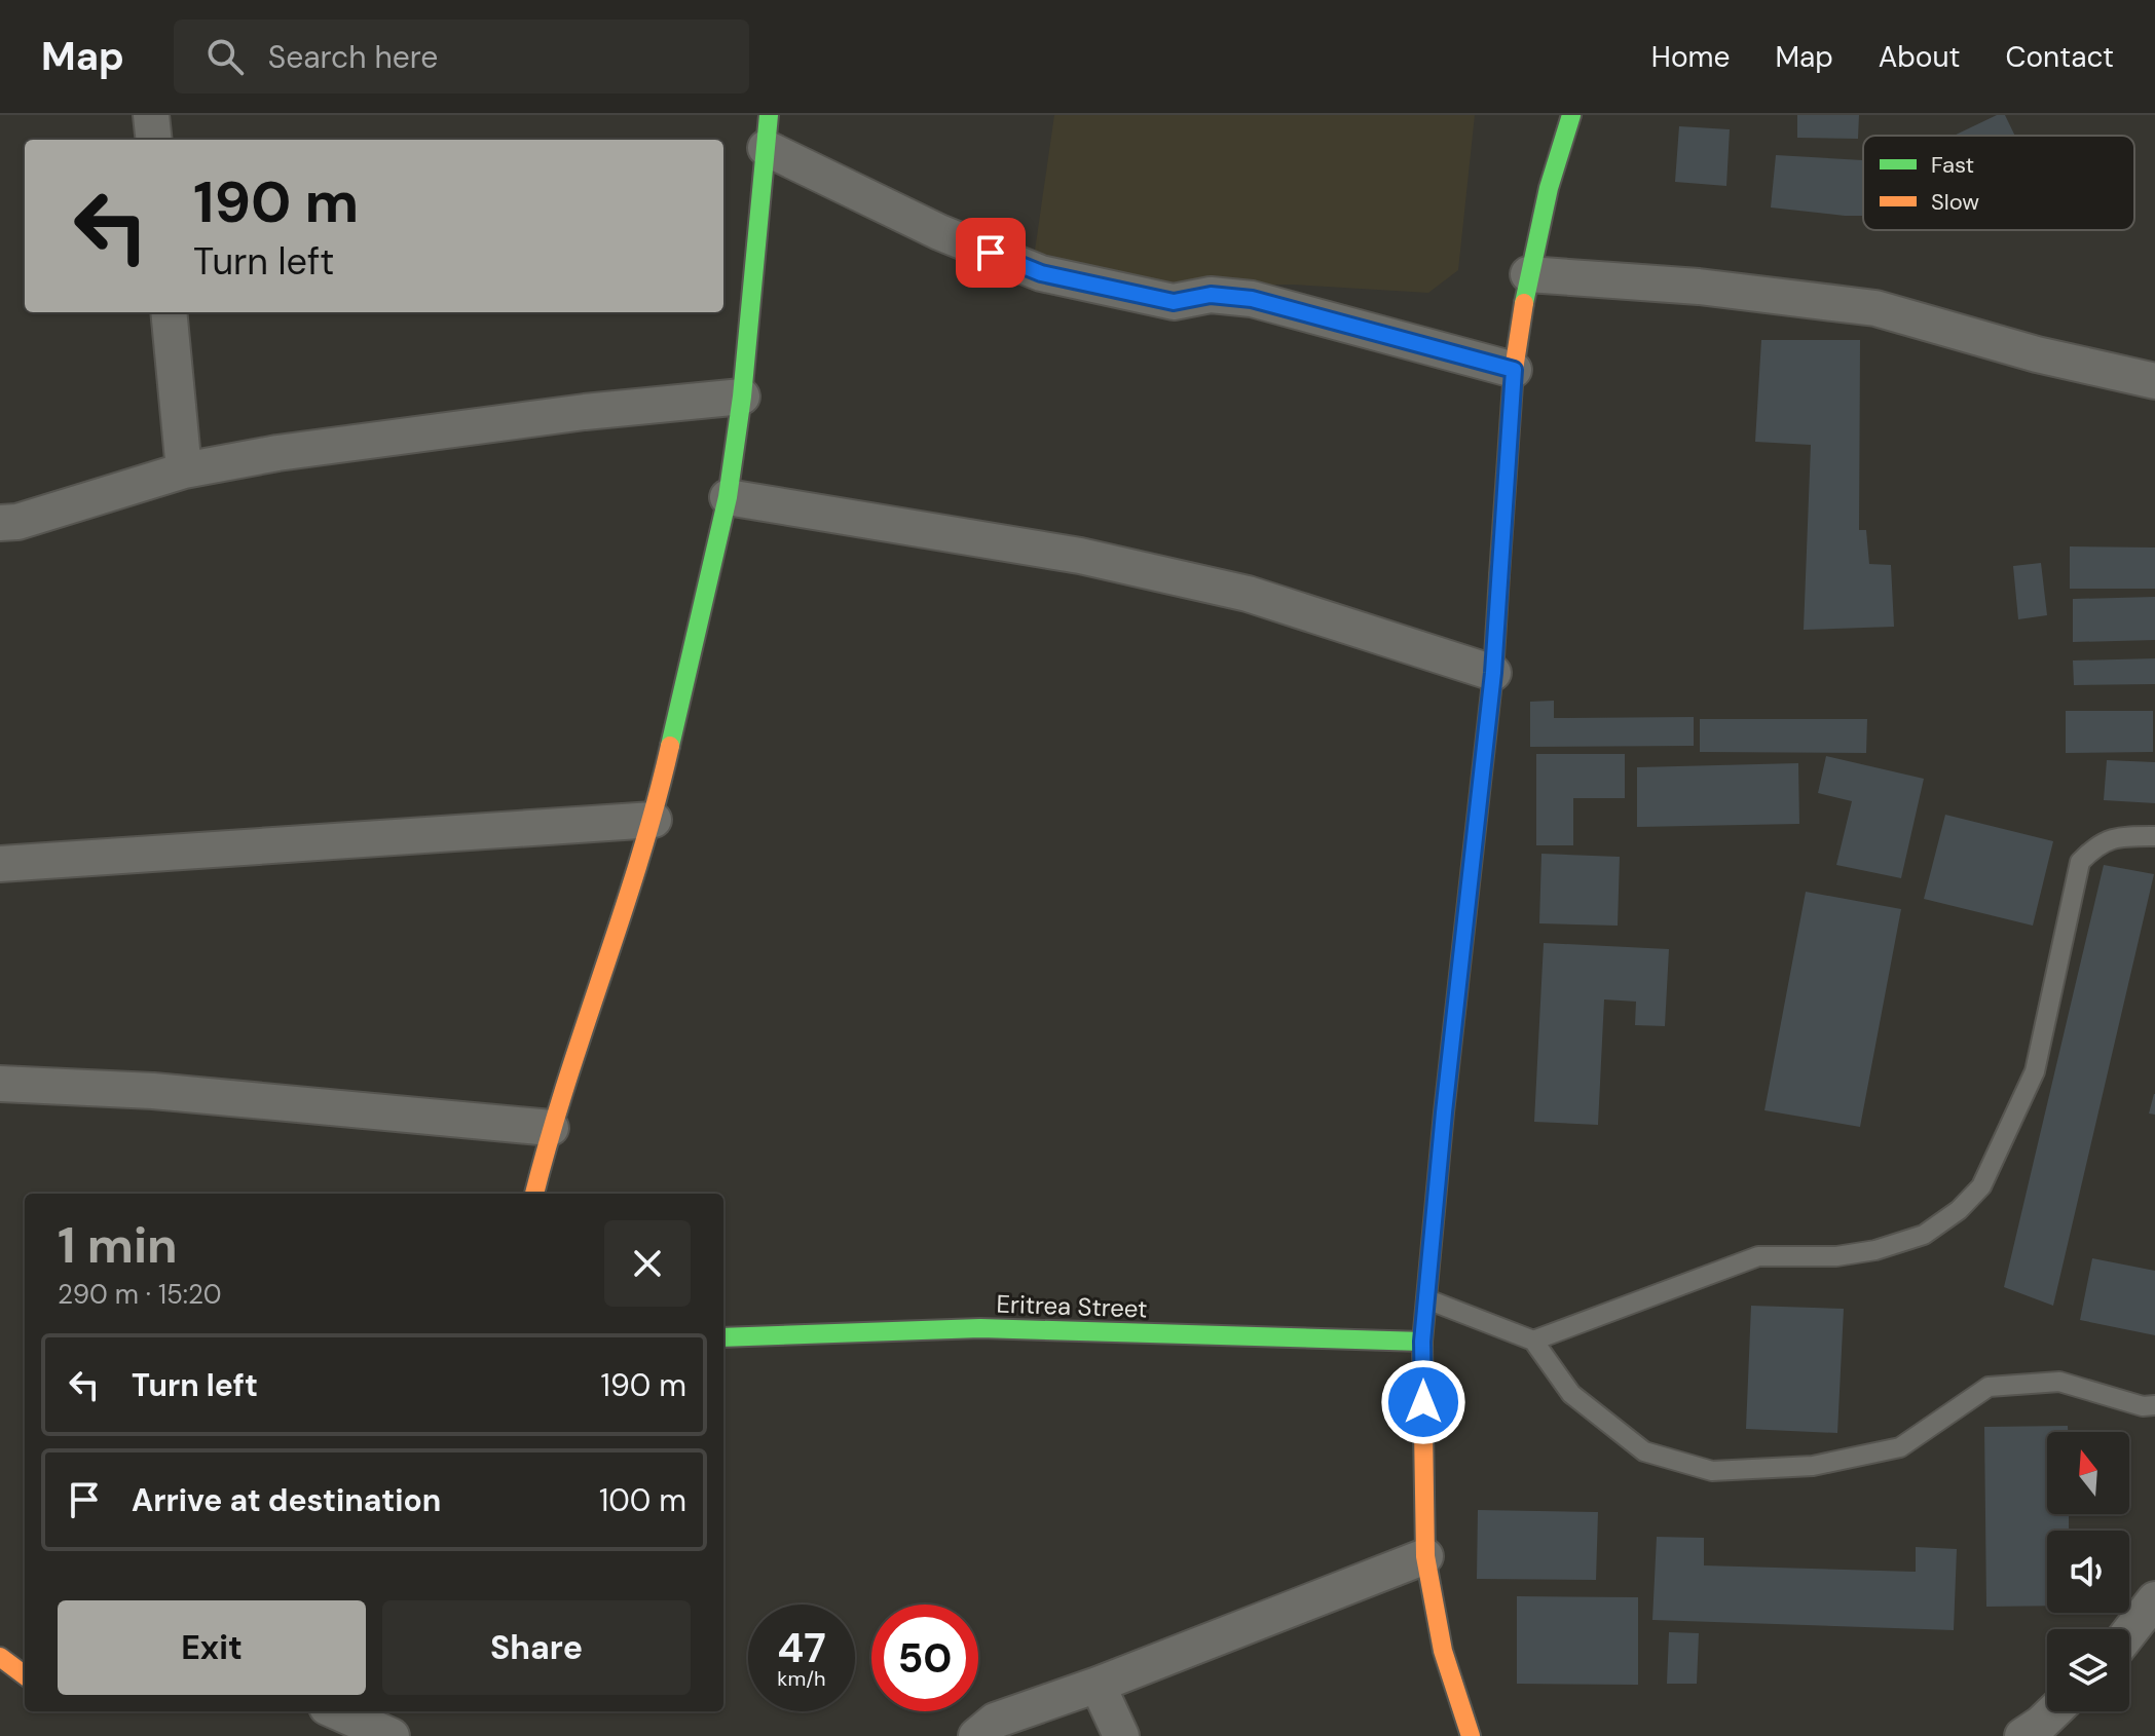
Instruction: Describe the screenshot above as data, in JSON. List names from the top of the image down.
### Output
{
  "streets": {
    "street": ["Eritrea Street"]
  },
  "legend": ["Fast", "Slow"],
  "north": "top",
  "page": {
    "header": "Map",
    "search": "Search here",
    "nav": [
      "Home",
      "Map",
      "About",
      "Contact"
    ],
    "turn": ["190 m", "Turn left"],
    "heading": ["1 min", "290 m · 15:20"],
    "list": [
      {
        "name": "Turn left",
        "value": "190 m"
      },
      {
        "name": "Arrive at destination",
        "value": "100 m"
      }
    ],
    "buttons": ["Exit", "Share"],
    "speed": "47 km/h",
    "limit": "50"
  }
}
